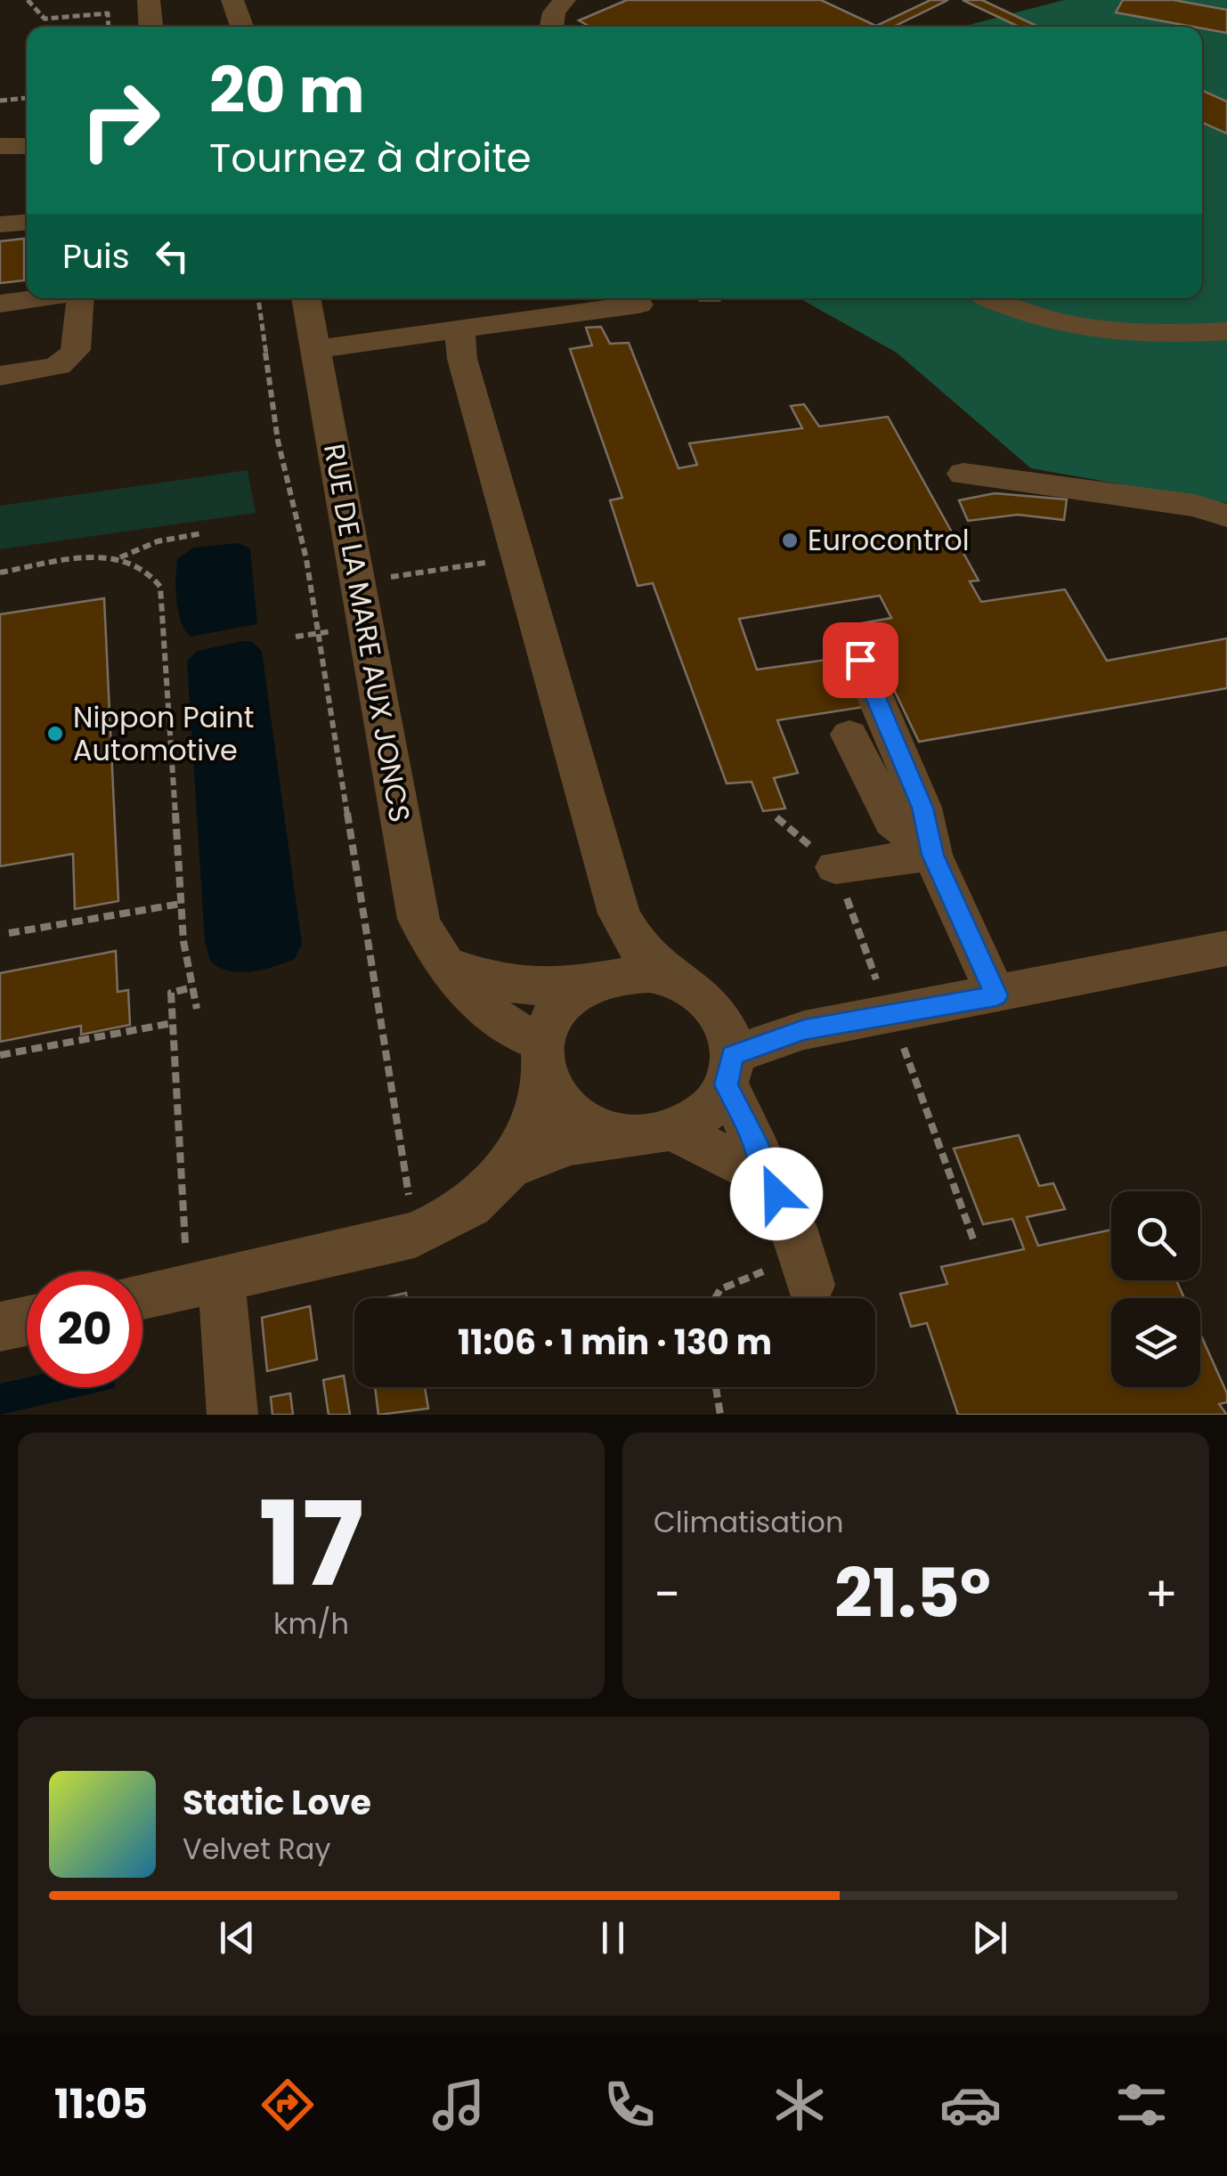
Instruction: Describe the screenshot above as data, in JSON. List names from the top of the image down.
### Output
{
  "streets": {
    "street": ["RUE DE LA MARE AUX JONCS"]
  },
  "places": ["Eurocontrol", "Nippon Paint Automotive"],
  "page": {
    "turn": ["20 m", "Tournez à droite"],
    "then": "Puis",
    "limit": "20",
    "trip": "11:06 · 1 min · 130 m",
    "tile": [
      ["17", "km/h"],
      "Climatisation"
    ],
    "heat": ["−", "21.5°", "+"],
    "song": ["Static Love", "Velvet Ray"],
    "tabs": "11:05"
  }
}
